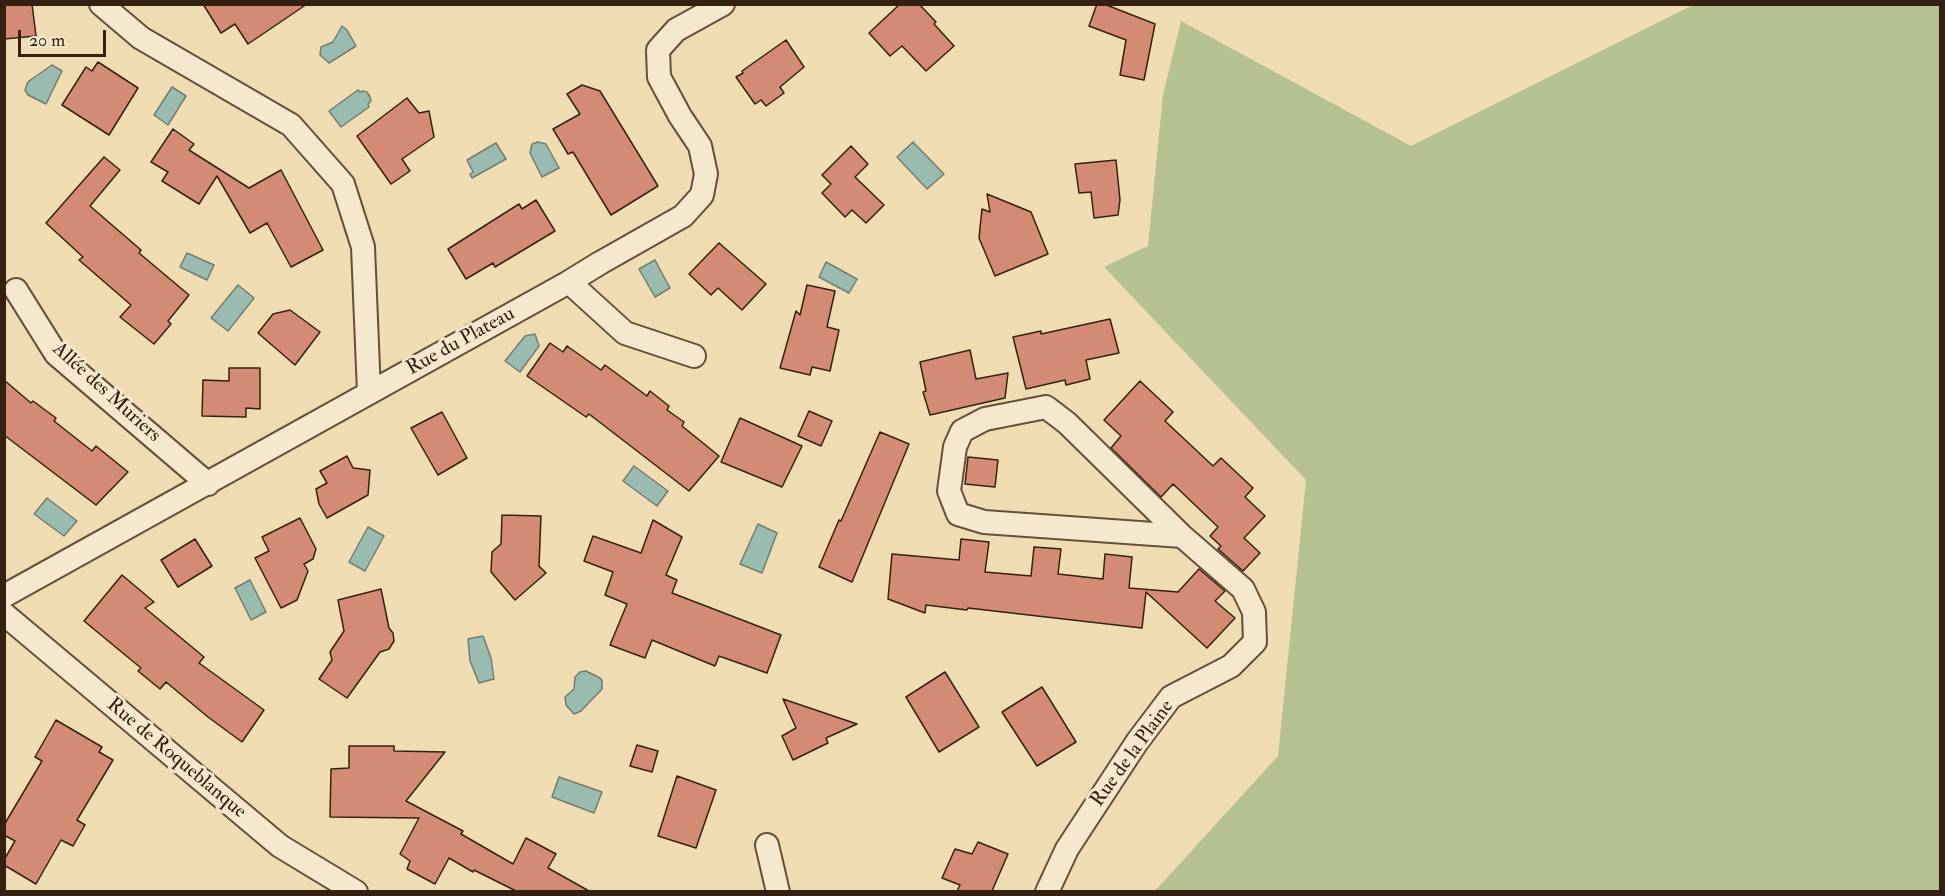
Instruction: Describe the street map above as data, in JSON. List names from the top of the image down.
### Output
{
  "streets": {
    "street": [
      "Rue du Plateau",
      "Allée des Muriers",
      "Rue de la Plaine",
      "Rue de Roqueblanque"
    ]
  },
  "crossings": [
    ["Rue du Plateau", "Allée des Muriers"]
  ],
  "scale_bar": "20 m"
}
